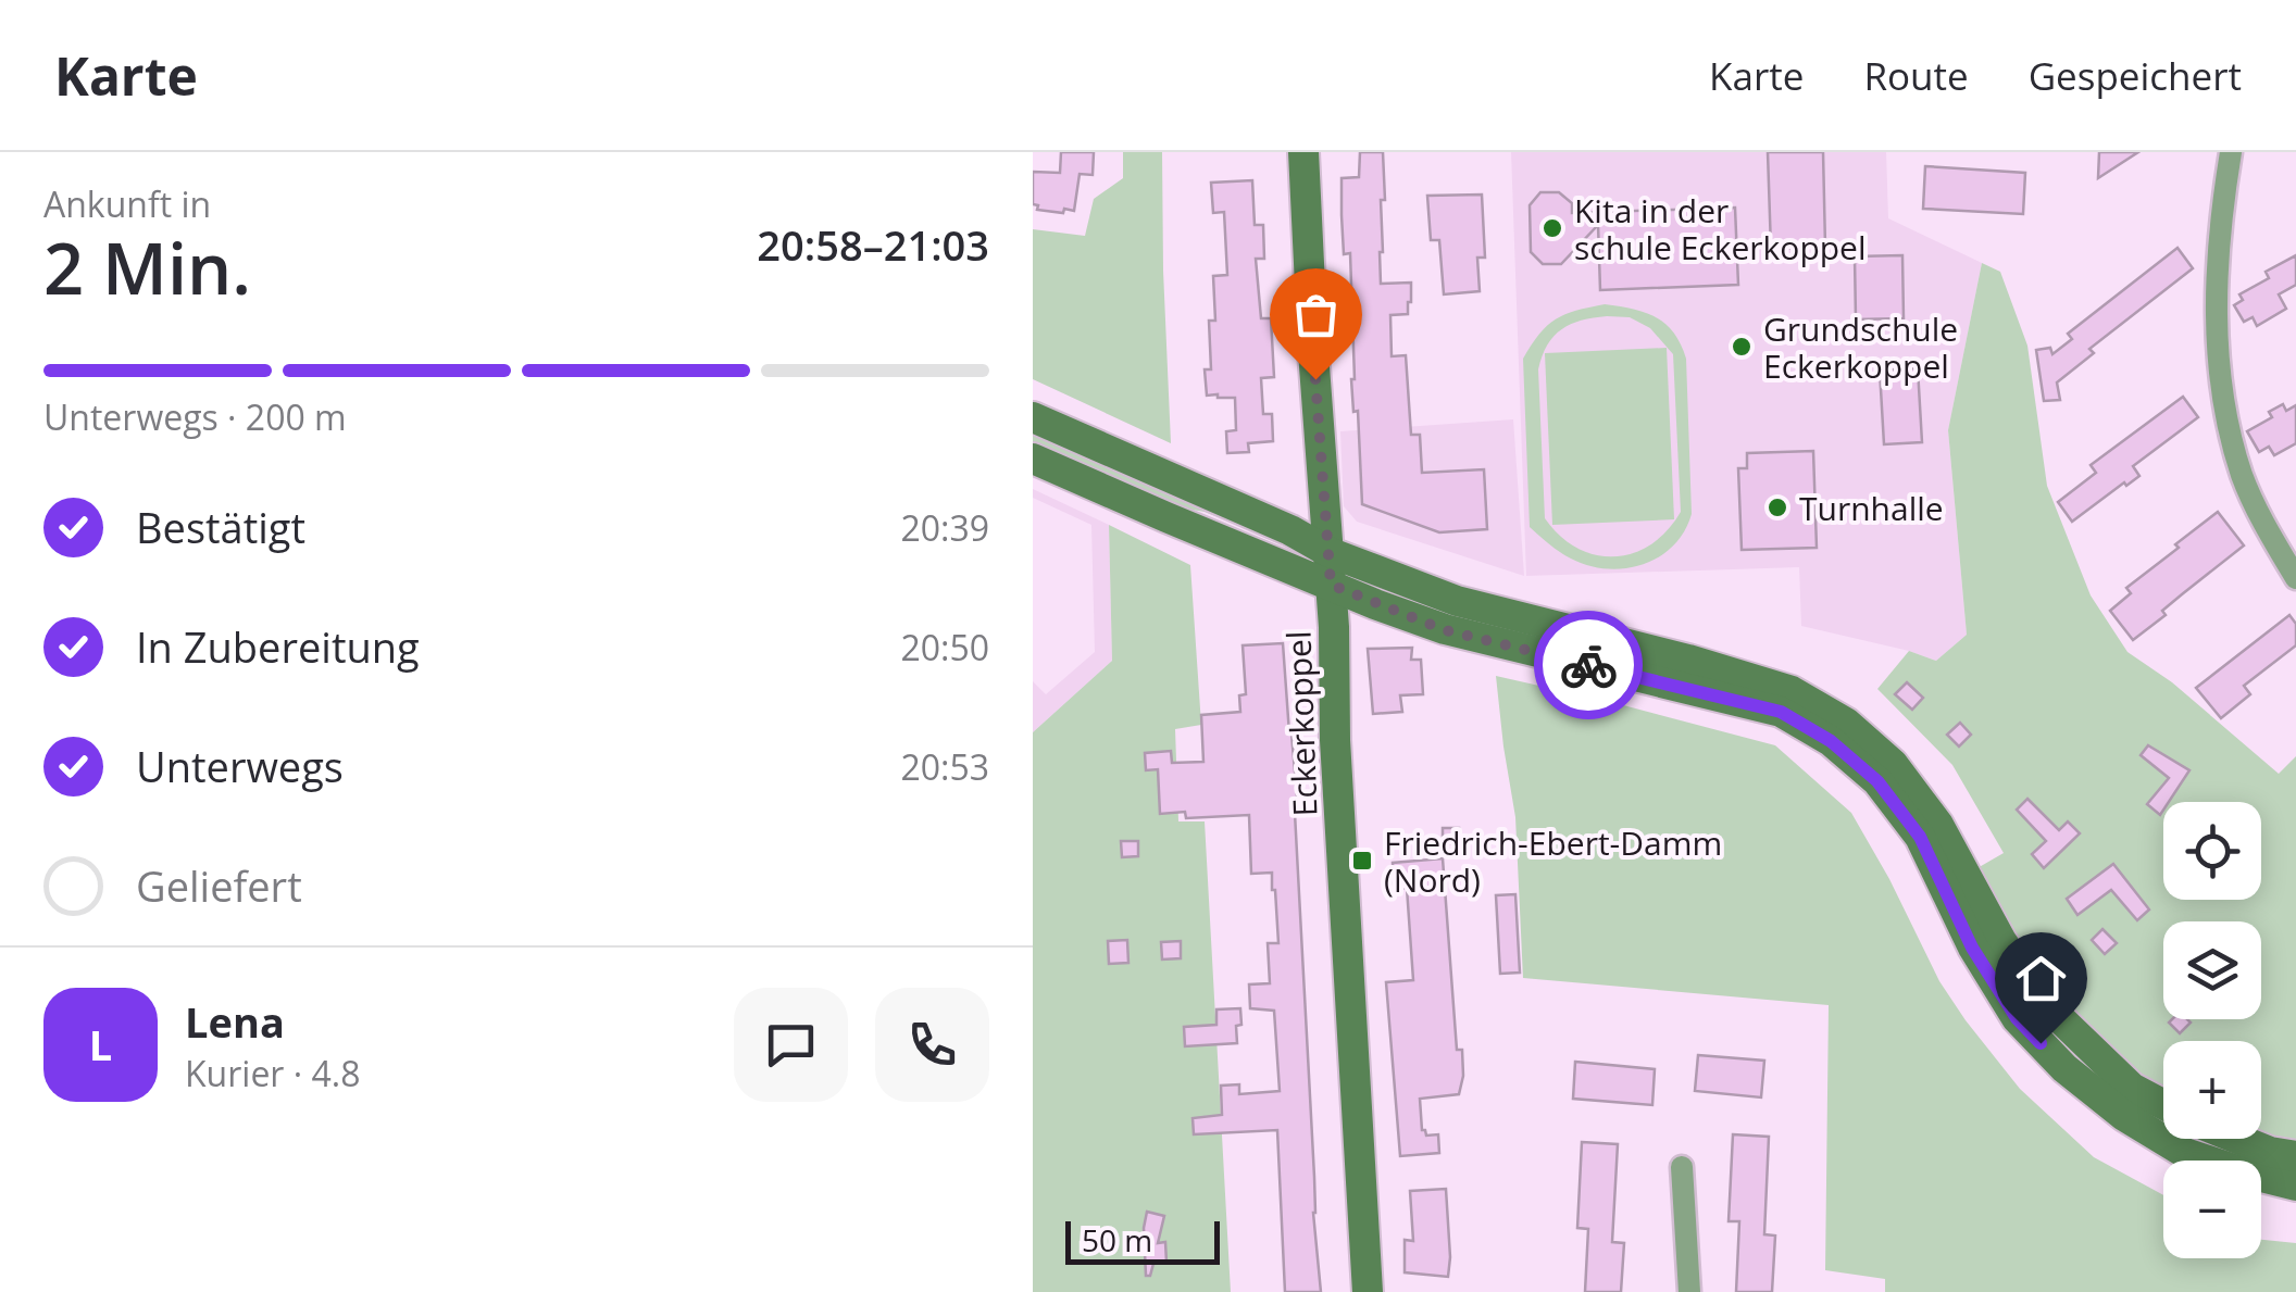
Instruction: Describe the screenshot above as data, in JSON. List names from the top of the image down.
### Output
{
  "streets": {
    "main road": ["Eckerkoppel"]
  },
  "places": {
    "other": ["Kita in der schule Eckerkoppel", "Grundschule Eckerkoppel", "Turnhalle"],
    "transit": ["Friedrich-Ebert-Damm (Nord)"]
  },
  "scale_bar": "50 m",
  "page": {
    "header": "Karte",
    "nav": ["Karte", "Route", "Gespeichert"],
    "heading": ["2 Min.", "Ankunft in", "20:58–21:03"],
    "panel": ["Lena", "Kurier · 4.8"],
    "bar": "Unterwegs · 200 m",
    "list": [
      ["Bestätigt", "20:39"],
      ["In Zubereitung", "20:50"],
      ["Unterwegs", "20:53"],
      "Geliefert"
    ],
    "map_buttons": ["+", "−"],
    "round": "L",
    "scale": "50 m"
  }
}
